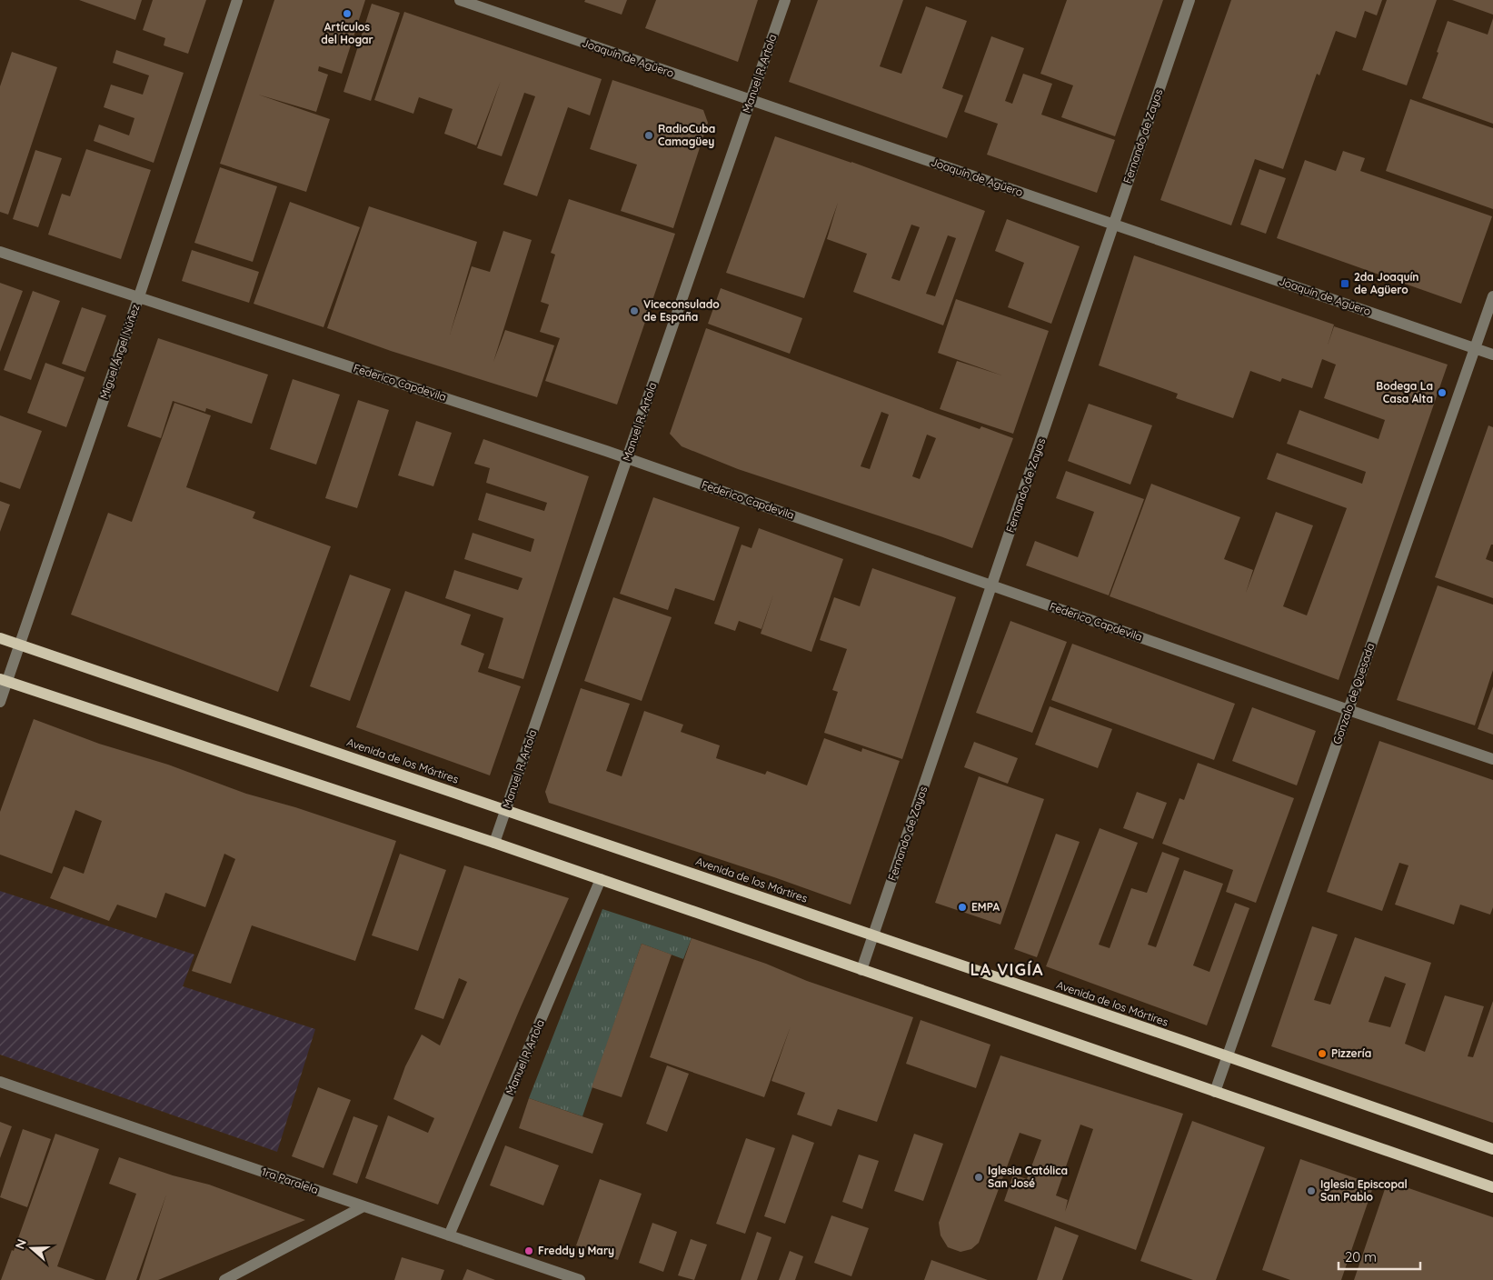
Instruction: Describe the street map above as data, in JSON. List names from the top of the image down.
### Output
{
  "streets": {
    "main road": ["Avenida de los Mártires"],
    "street": [
      "Joaquín de Agüero",
      "Manuel R. Artola",
      "Fernando de Zayas",
      "Miguel Ángel Núñez",
      "Federico Capdevila",
      "Gonzalo de Quesada",
      "Manuel R Artola",
      "1ra Paralela"
    ]
  },
  "crossings": [
    ["Joaquín de Agüero", "Manuel R. Artola"],
    ["Joaquín de Agüero", "Fernando de Zayas"],
    ["Joaquín de Agüero", "Gonzalo de Quesada"],
    ["Manuel R. Artola", "Federico Capdevila"],
    ["Manuel R. Artola", "Avenida de los Mártires"],
    ["Fernando de Zayas", "Federico Capdevila"],
    ["Fernando de Zayas", "Avenida de los Mártires"],
    ["Miguel Ángel Núñez", "Federico Capdevila"],
    ["Miguel Ángel Núñez", "Avenida de los Mártires"],
    ["Federico Capdevila", "Gonzalo de Quesada"],
    ["Gonzalo de Quesada", "Avenida de los Mártires"],
    ["Manuel R Artola", "1ra Paralela"]
  ],
  "districts": ["LA VIGÍA"],
  "places": {
    "other": [
      "Artículos del Hogar",
      "RadioCuba Camagüey",
      "Viceconsulado de España",
      "Bodega La Casa Alta",
      "EMPA",
      "Pizzería",
      "Iglesia Católica San José",
      "Iglesia Episcopal San Pablo",
      "Freddy y Mary"
    ],
    "transit": ["2da Joaquín de Agüero"]
  },
  "scale_bar": "20 m",
  "north": "left"
}
